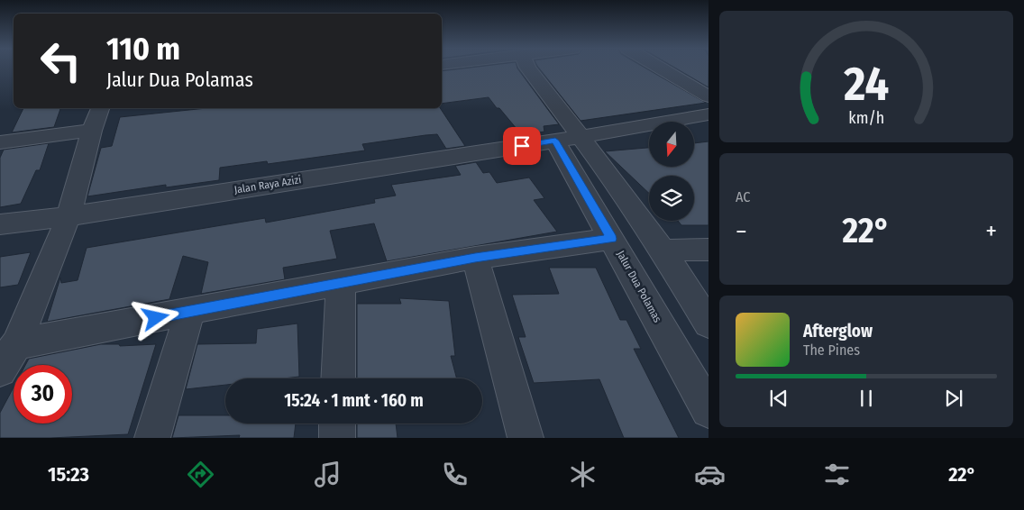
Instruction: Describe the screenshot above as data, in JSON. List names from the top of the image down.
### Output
{
  "streets": {
    "street": ["Jalan Raya Azizi", "Jalur Dua Polamas"]
  },
  "crossings": [
    ["Jalan Raya Azizi", "Jalur Dua Polamas"]
  ],
  "north": "bottom",
  "page": {
    "turn": ["110 m", "Jalur Dua Polamas"],
    "tile": "AC",
    "heat": ["−", "22°", "+"],
    "song": ["Afterglow", "The Pines"],
    "limit": "30",
    "trip": "15:24 · 1 mnt · 160 m",
    "tabs": ["15:23", "22°"],
    "gauge": ["24", "km/h"]
  }
}
